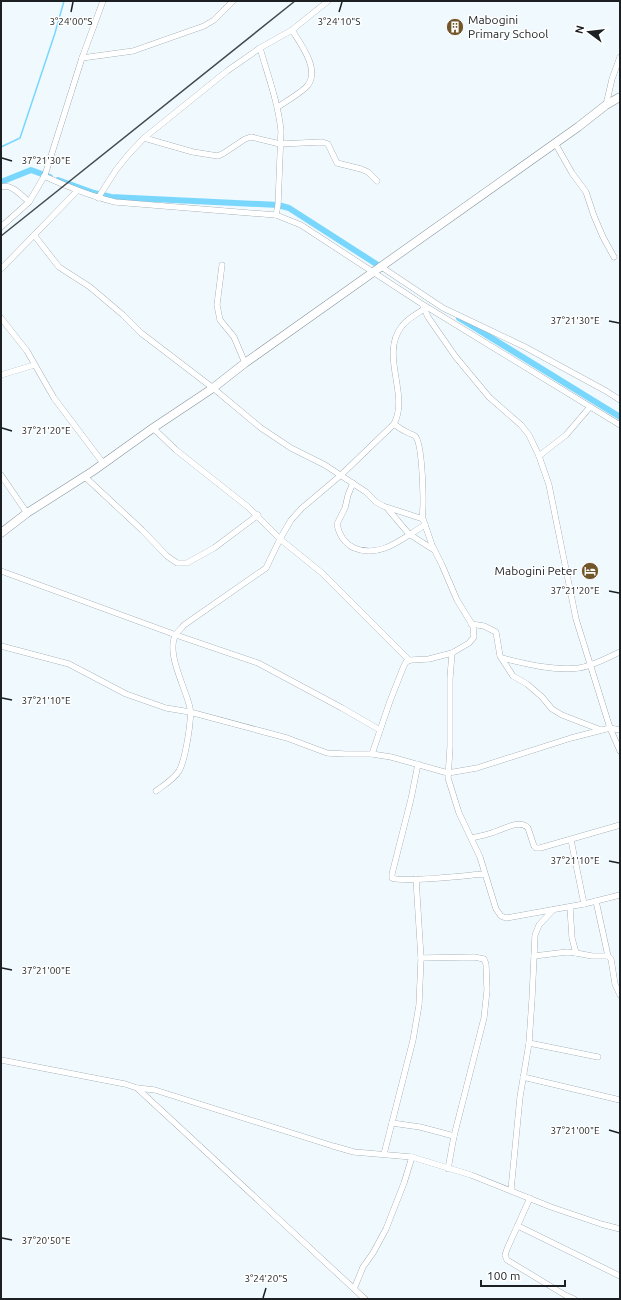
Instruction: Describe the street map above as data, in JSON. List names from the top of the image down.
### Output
{
  "places": {
    "building": ["Mabogini Primary School"],
    "hotel": ["Mabogini Peter"]
  },
  "scale_bar": "100 m",
  "north": "left",
  "coordinates": [
    "3°24'00\"S",
    "3°24'10\"S",
    "37°21'30\"E",
    "37°21'20\"E",
    "37°21'10\"E",
    "37°21'00\"E",
    "37°20'50\"E",
    "3°24'20\"S"
  ]
}
